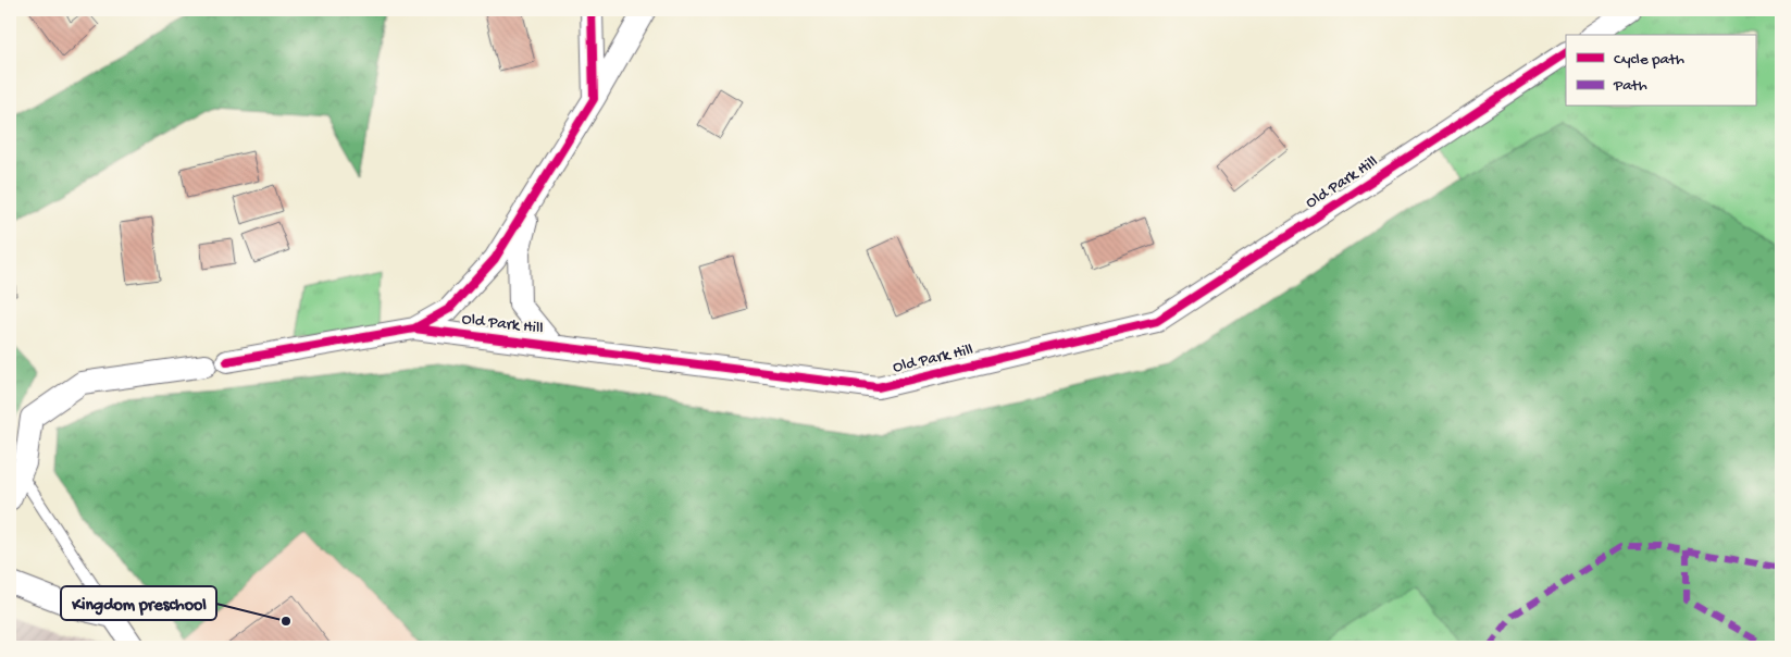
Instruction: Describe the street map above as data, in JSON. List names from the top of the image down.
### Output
{
  "streets": {
    "street": ["Old Park Hill"]
  },
  "places": ["Kingdom preschool"],
  "legend": ["Cycle path", "Path"]
}
